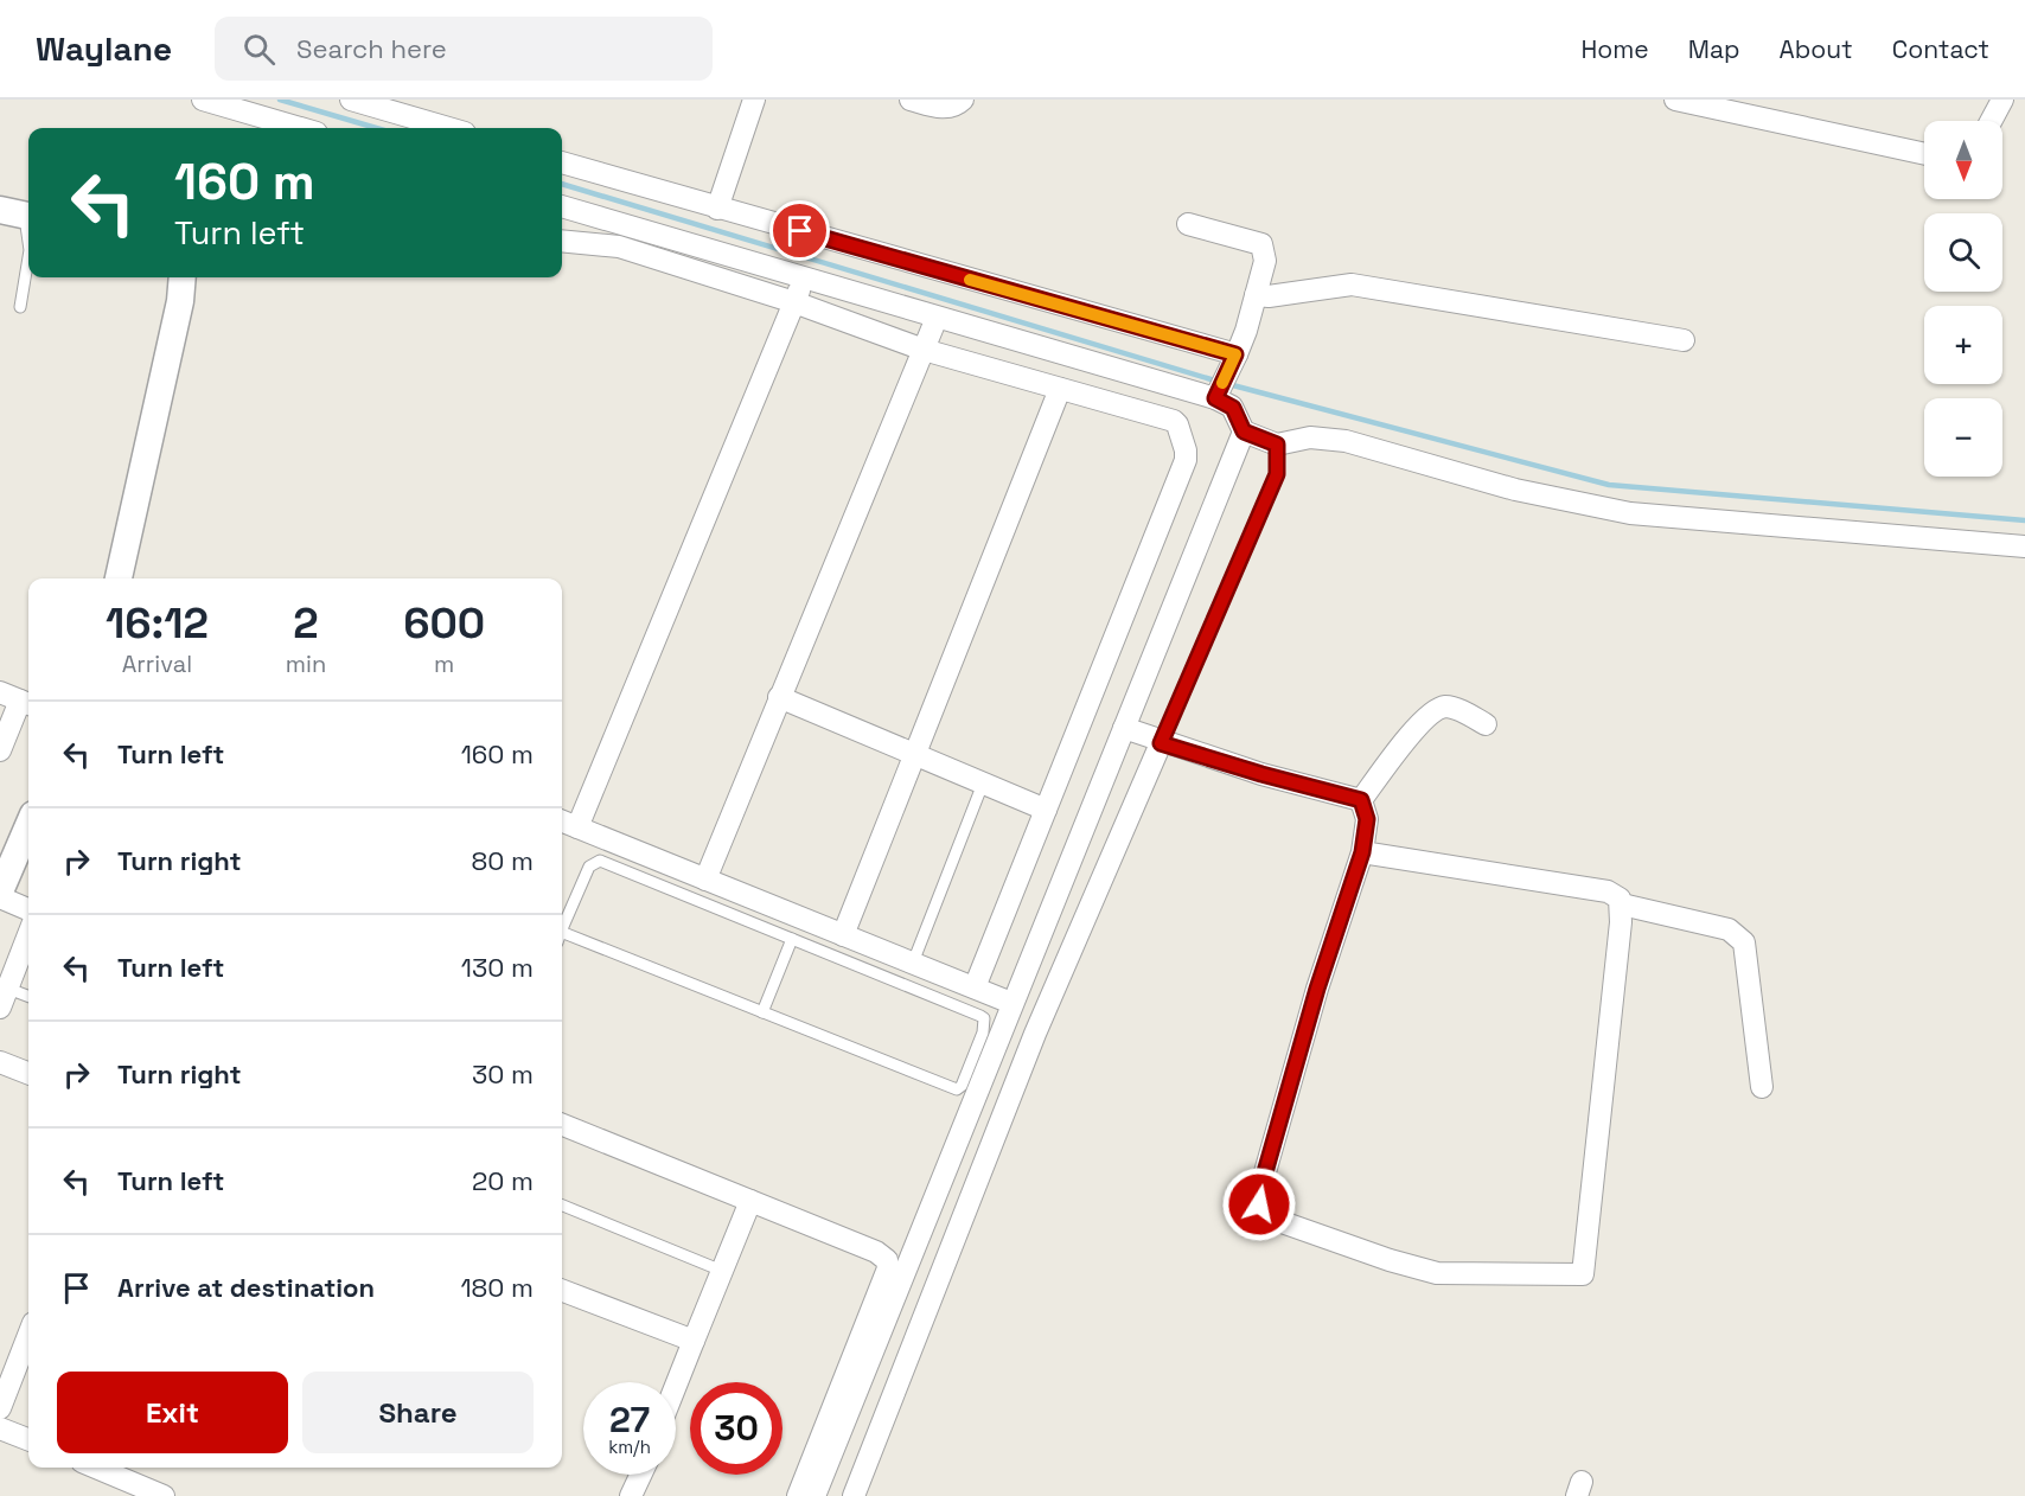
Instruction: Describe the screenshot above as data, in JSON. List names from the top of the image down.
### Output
{
  "north": "bottom",
  "page": {
    "header": "Waylane",
    "search": "Search here",
    "nav": [
      "Home",
      "Map",
      "About",
      "Contact"
    ],
    "map_buttons": ["+", "−"],
    "turn": ["160 m", "Turn left"],
    "eta": [
      "16:12",
      "Arrival",
      "2",
      "min",
      "600",
      "m"
    ],
    "list": [
      {
        "name": "Turn left",
        "value": "160 m"
      },
      {
        "name": "Turn right",
        "value": "80 m"
      },
      {
        "name": "Turn left",
        "value": "130 m"
      },
      {
        "name": "Turn right",
        "value": "30 m"
      },
      {
        "name": "Turn left",
        "value": "20 m"
      },
      {
        "name": "Arrive at destination",
        "value": "180 m"
      }
    ],
    "buttons": ["Exit", "Share"],
    "speed": "27 km/h",
    "limit": "30"
  }
}
